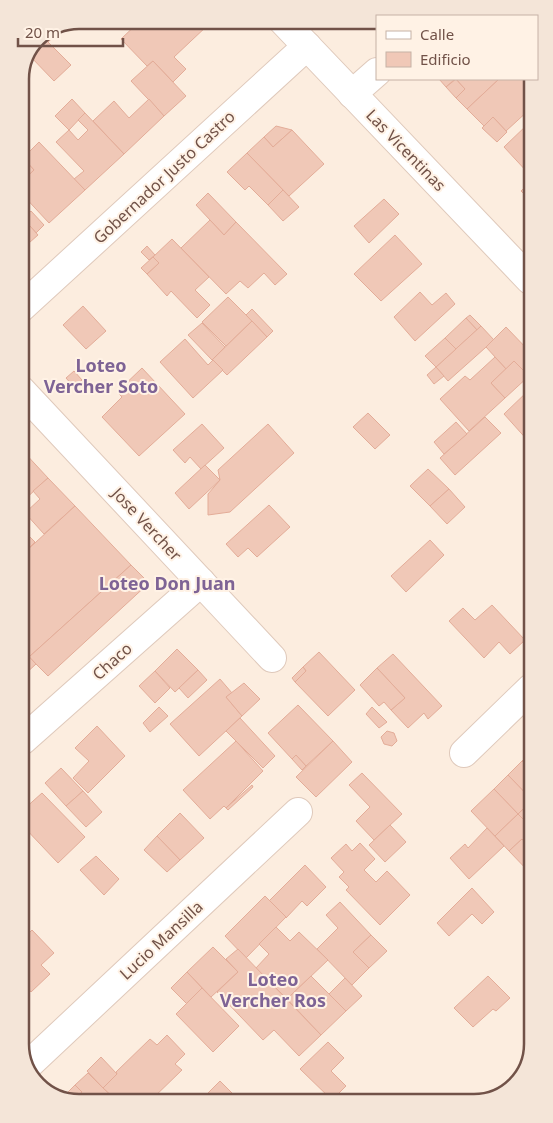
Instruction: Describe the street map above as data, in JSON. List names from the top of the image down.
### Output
{
  "streets": {
    "street": [
      "Las Vicentinas",
      "Gobernador Justo Castro",
      "Jose Vercher",
      "Chaco",
      "Lucio Mansilla"
    ]
  },
  "crossings": [
    ["Las Vicentinas", "Gobernador Justo Castro"],
    ["Jose Vercher", "Chaco"]
  ],
  "districts": ["Loteo Vercher Soto", "Loteo Don Juan", "Loteo Vercher Ros"],
  "legend": ["Calle", "Edificio"],
  "scale_bar": "20 m"
}
